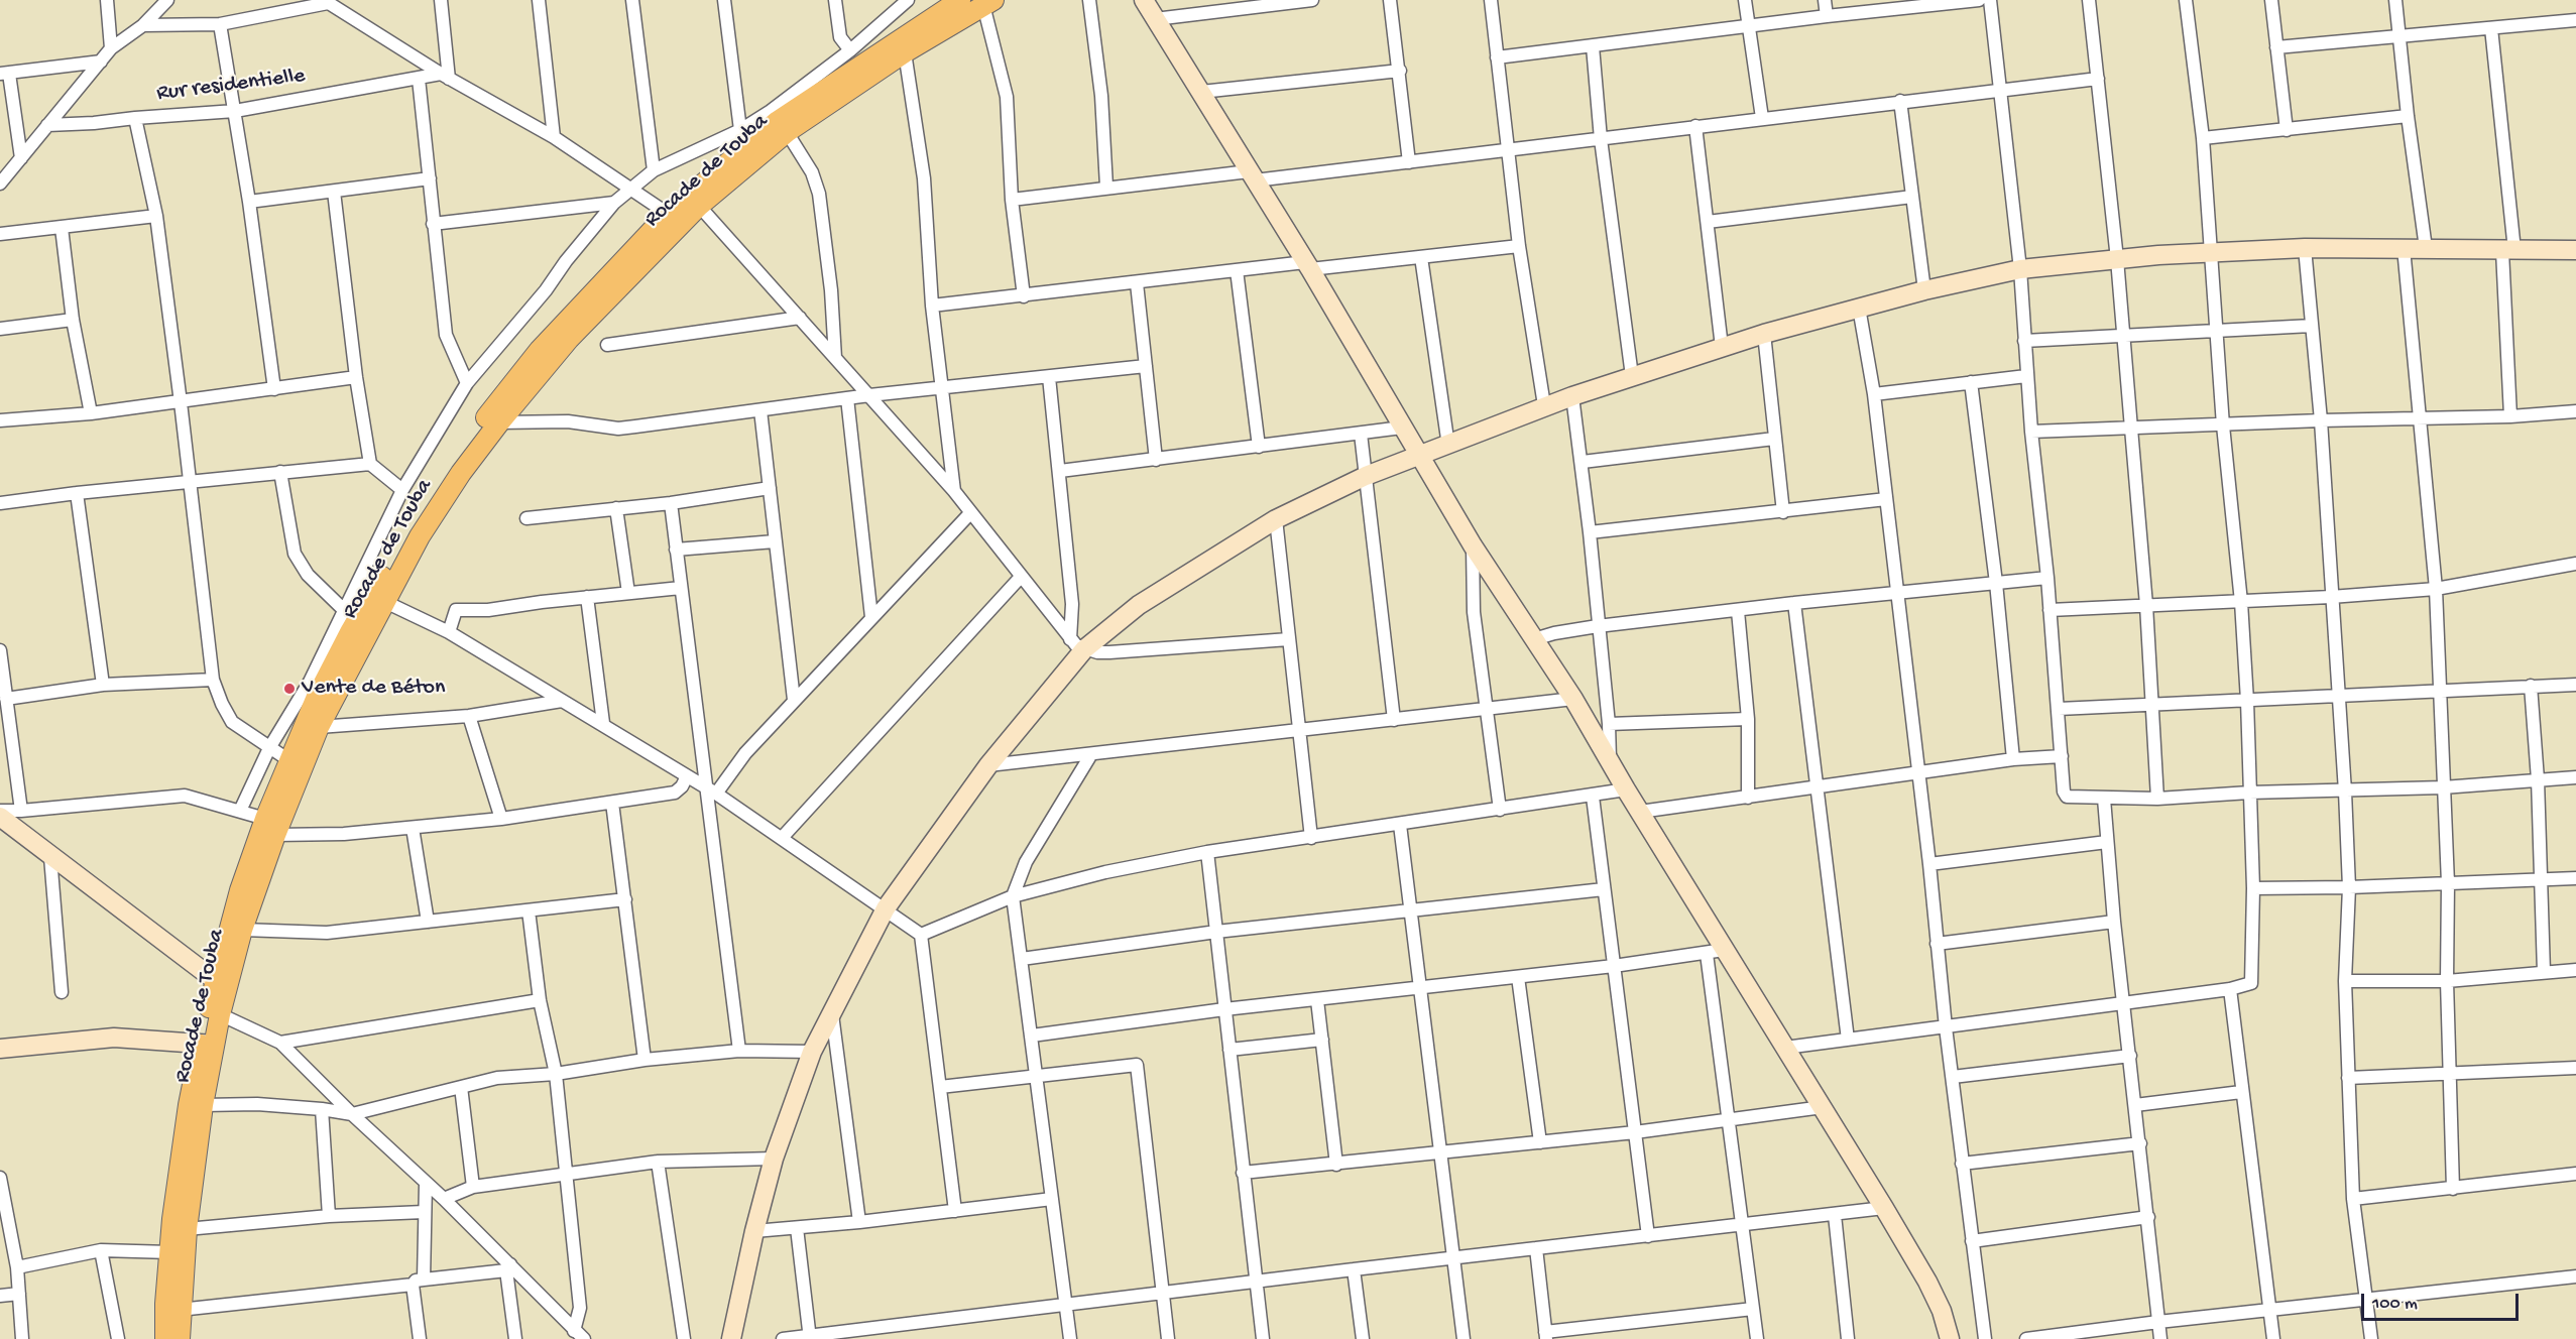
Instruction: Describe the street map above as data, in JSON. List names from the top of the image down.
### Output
{
  "streets": {
    "main road": ["Rocade de Touba"],
    "street": ["Rur residentielle"]
  },
  "places": ["Vente de Béton"],
  "scale_bar": "100 m"
}
